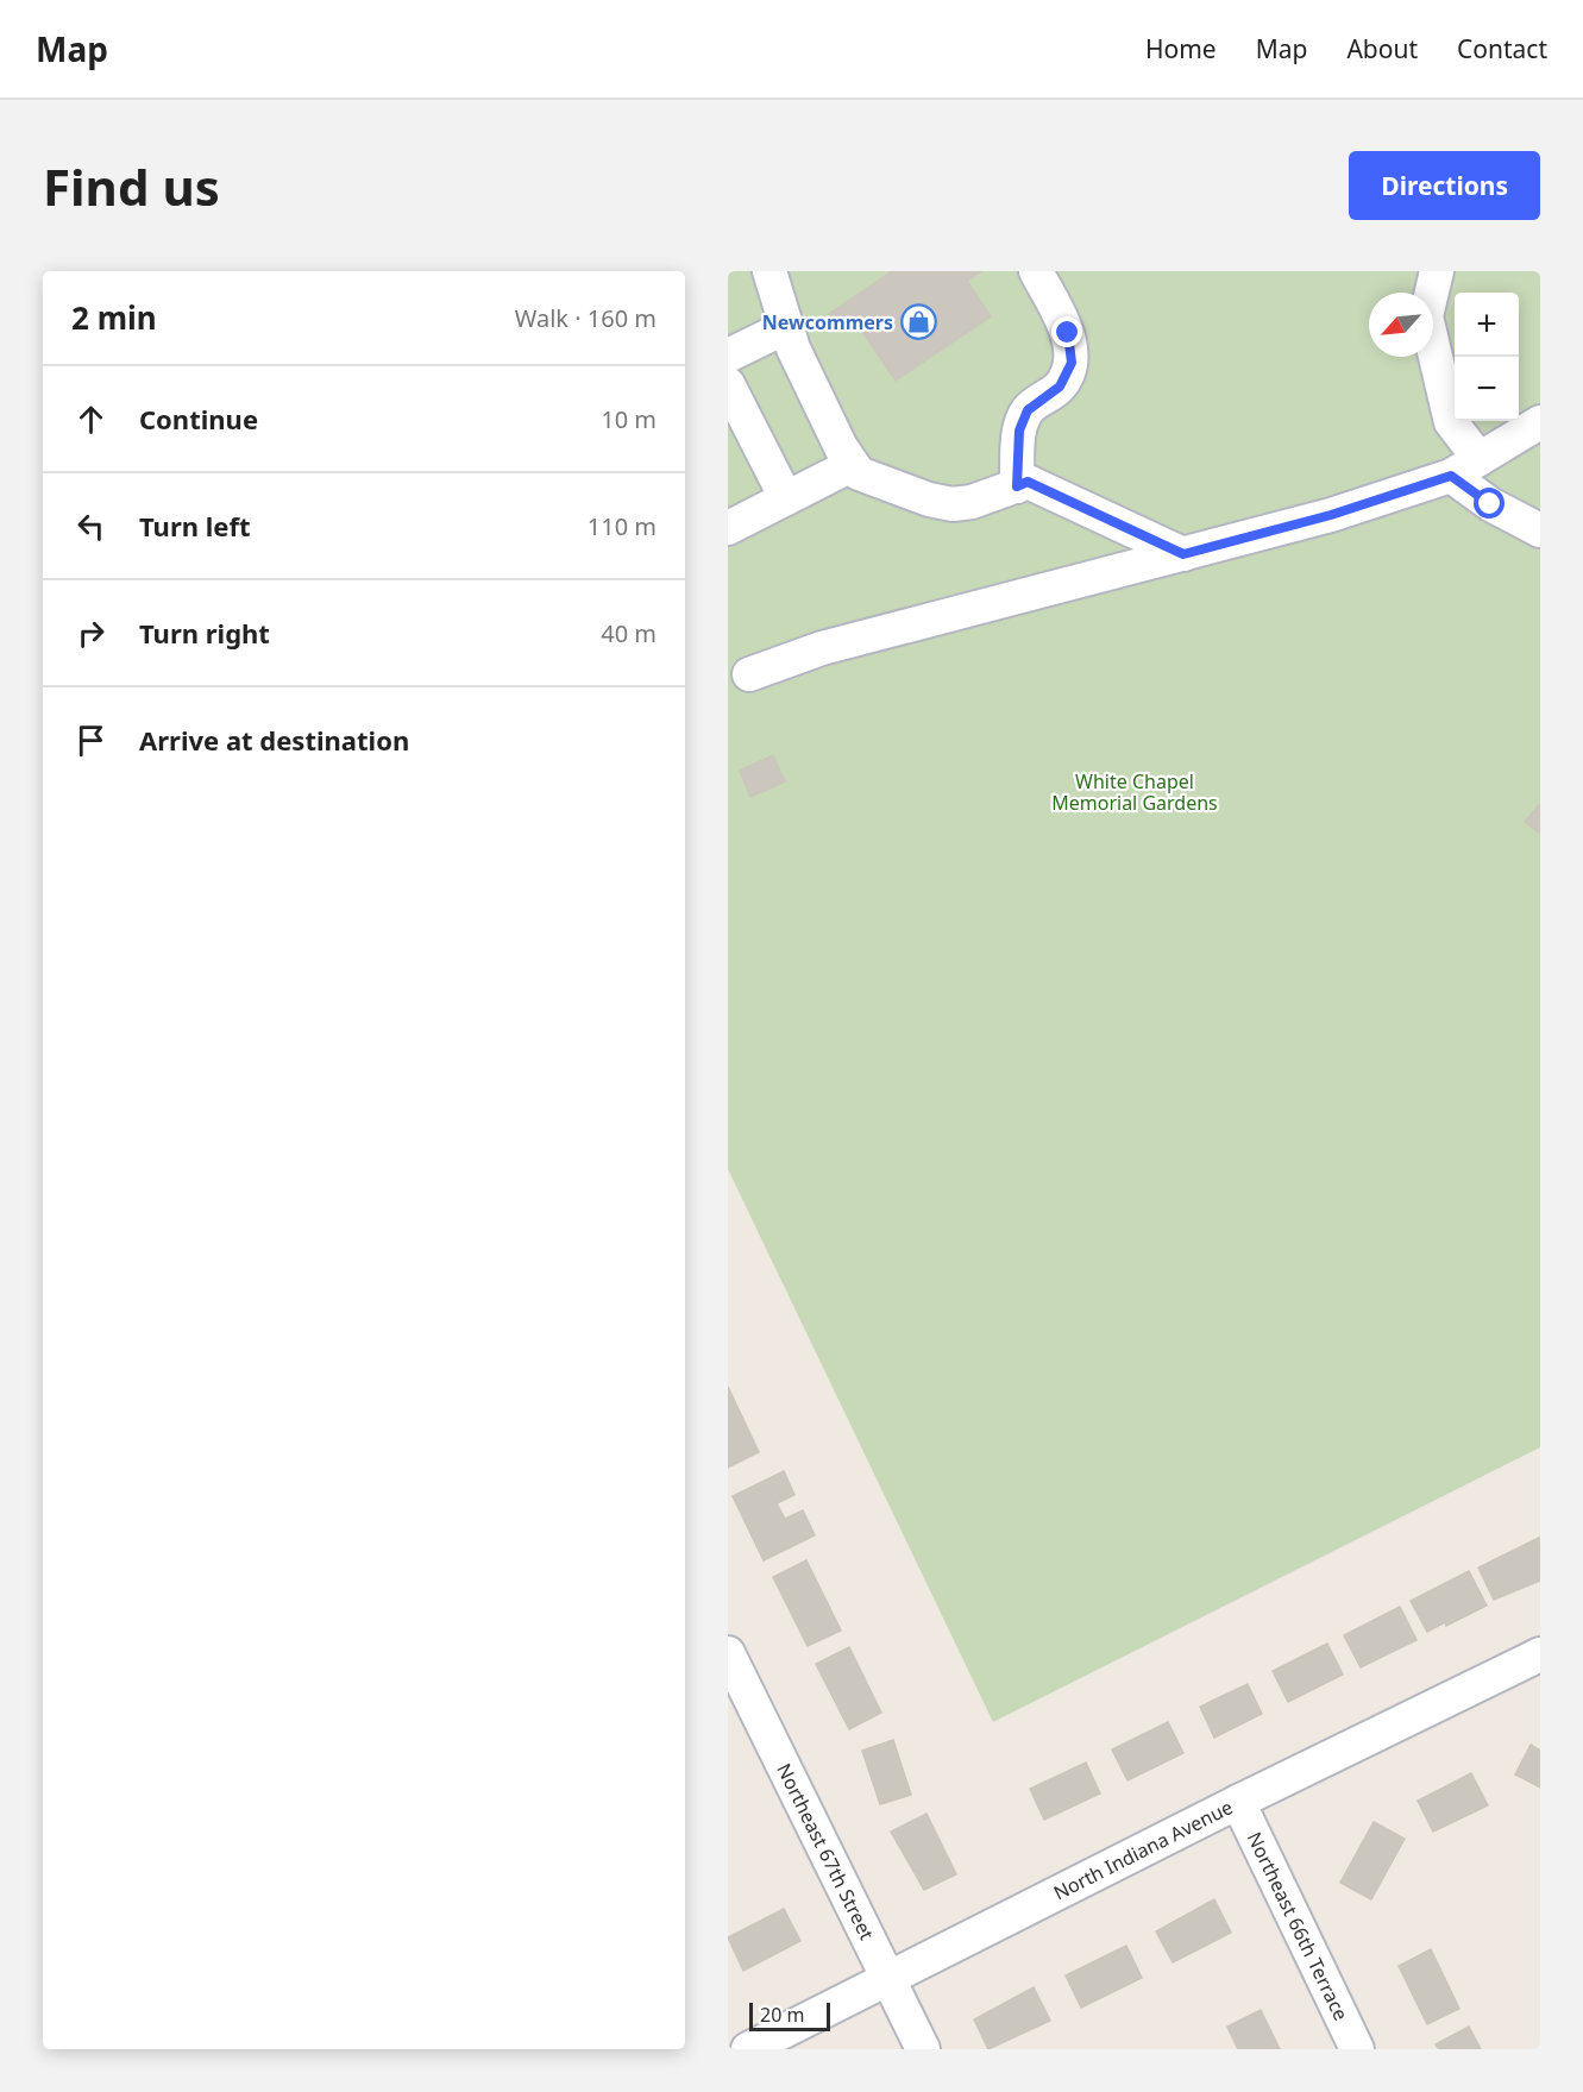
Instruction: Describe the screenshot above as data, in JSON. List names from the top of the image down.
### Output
{
  "streets": {
    "street": ["North Indiana Avenue", "Northeast 67th Street", "Northeast 66th Terrace"]
  },
  "crossings": [
    ["North Indiana Avenue", "Northeast 67th Street"],
    ["North Indiana Avenue", "Northeast 66th Terrace"]
  ],
  "parks": ["White Chapel Memorial Gardens"],
  "places": {
    "shop": ["Newcommers"]
  },
  "scale_bar": "20 m",
  "north": "bottom left",
  "page": {
    "header": "Map",
    "nav": [
      "Home",
      "Map",
      "About",
      "Contact"
    ],
    "buttons": "Directions",
    "title": "Find us",
    "heading": ["2 min", "Walk · 160 m"],
    "map_buttons": ["+", "−"],
    "list": [
      ["Continue", "10 m"],
      ["Turn left", "110 m"],
      ["Turn right", "40 m"],
      "Arrive at destination"
    ],
    "scale": "20 m"
  }
}
